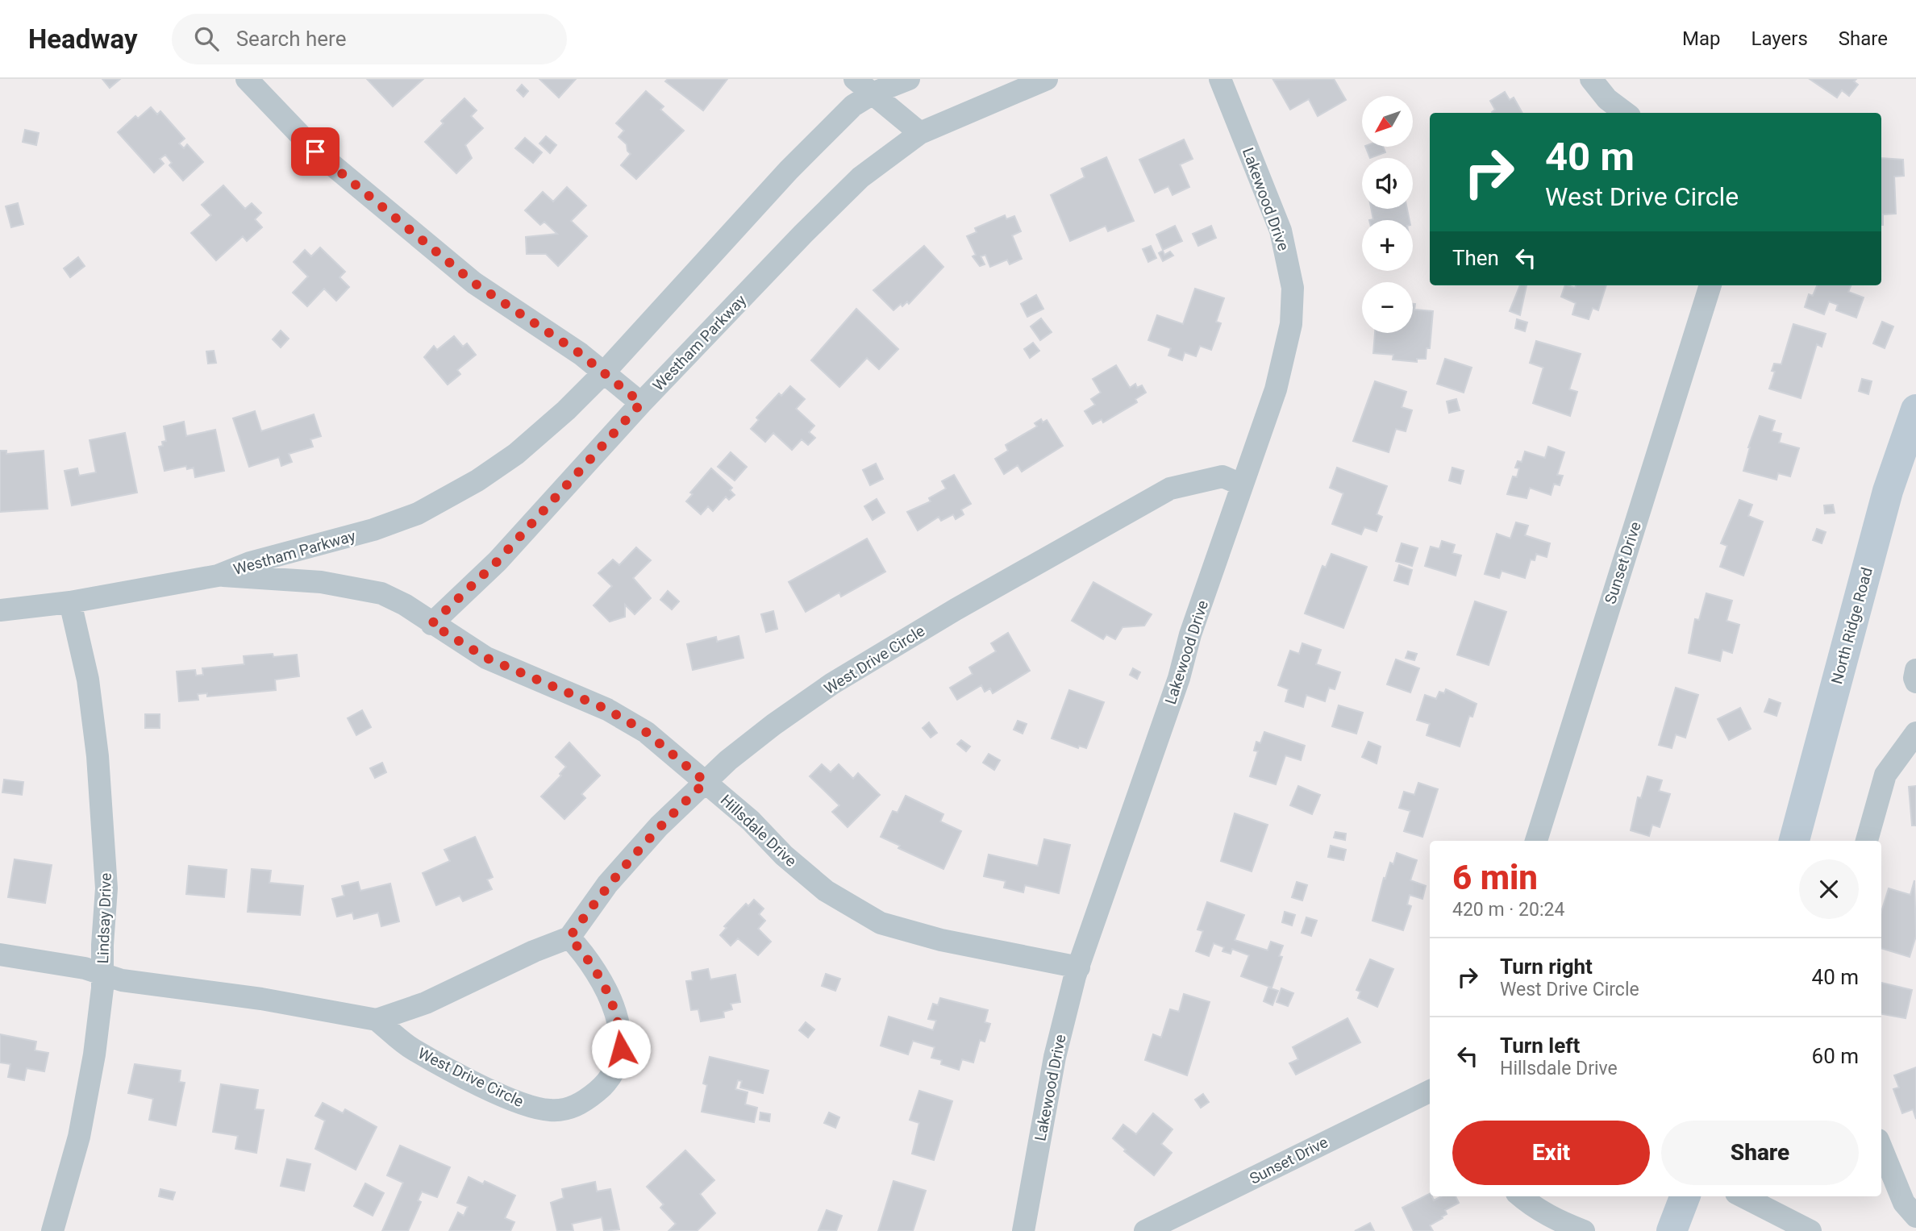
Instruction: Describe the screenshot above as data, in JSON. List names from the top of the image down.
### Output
{
  "streets": {
    "main road": ["North Ridge Road"],
    "street": [
      "Lakewood Drive",
      "Westham Parkway",
      "Sunset Drive",
      "West Drive Circle",
      "Hillsdale Drive",
      "Lindsay Drive"
    ]
  },
  "crossings": [
    ["Lakewood Drive", "West Drive Circle"],
    ["Lakewood Drive", "Hillsdale Drive"],
    ["Westham Parkway", "Hillsdale Drive"],
    ["Westham Parkway", "Lindsay Drive"],
    ["West Drive Circle", "Hillsdale Drive"],
    ["West Drive Circle", "Lindsay Drive"]
  ],
  "north": "bottom left",
  "page": {
    "header": "Headway",
    "search": "Search here",
    "nav": ["Map", "Layers", "Share"],
    "map_buttons": ["+", "−"],
    "turn": ["40 m", "West Drive Circle"],
    "then": "Then",
    "heading": ["6 min", "420 m · 20:24"],
    "list": [
      {
        "name": "Turn right",
        "note": "West Drive Circle",
        "value": "40 m"
      },
      {
        "name": "Turn left",
        "note": "Hillsdale Drive",
        "value": "60 m"
      }
    ],
    "buttons": ["Exit", "Share"]
  }
}
